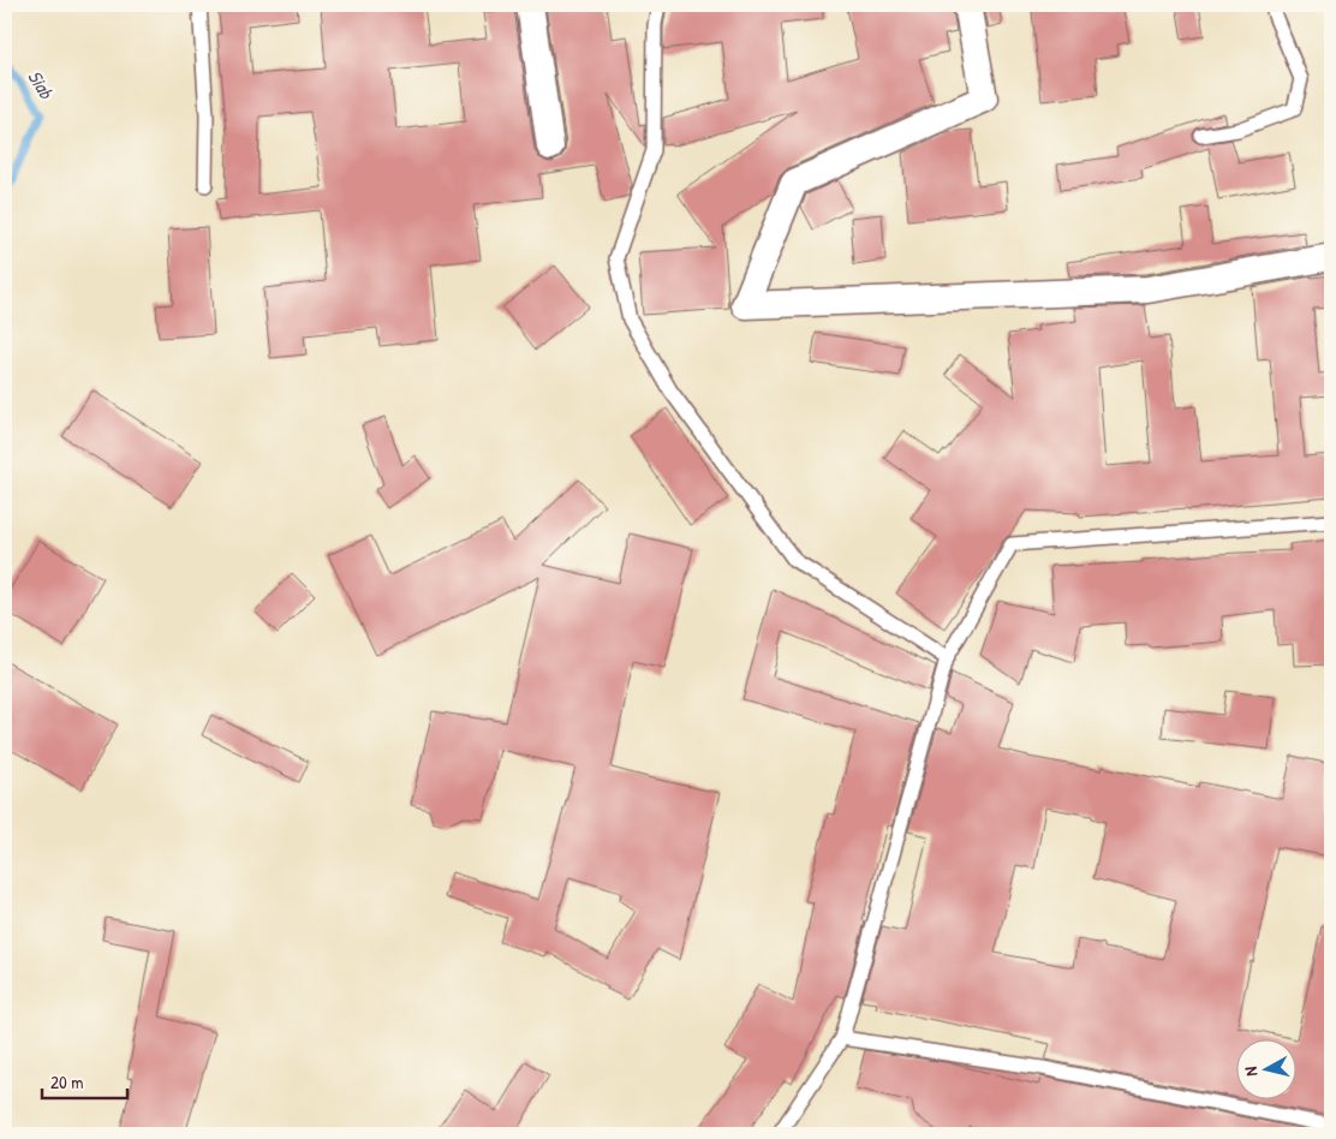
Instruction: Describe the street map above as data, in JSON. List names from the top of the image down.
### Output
{
  "water": ["Siab"],
  "scale_bar": "20 m",
  "north": "left"
}
